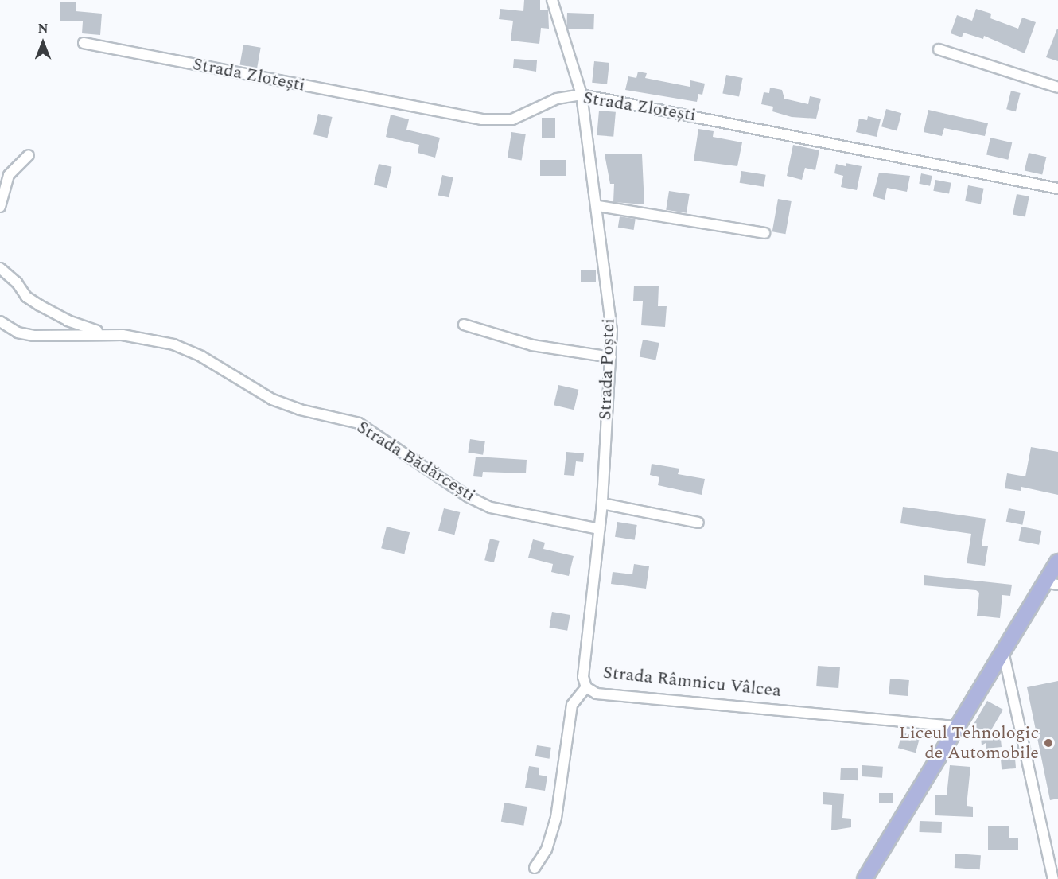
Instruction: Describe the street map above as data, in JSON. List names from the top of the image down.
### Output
{
  "streets": {
    "street": [
      "Strada Zlotești",
      "Strada Poștei",
      "Strada Bădărcești",
      "Strada Râmnicu Vâlcea"
    ]
  },
  "crossings": [
    ["Strada Zlotești", "Strada Poștei"],
    ["Strada Poștei", "Strada Bădărcești"],
    ["Strada Poștei", "Strada Râmnicu Vâlcea"]
  ],
  "places": ["Liceul Tehnologic de Automobile"],
  "north": "top"
}
